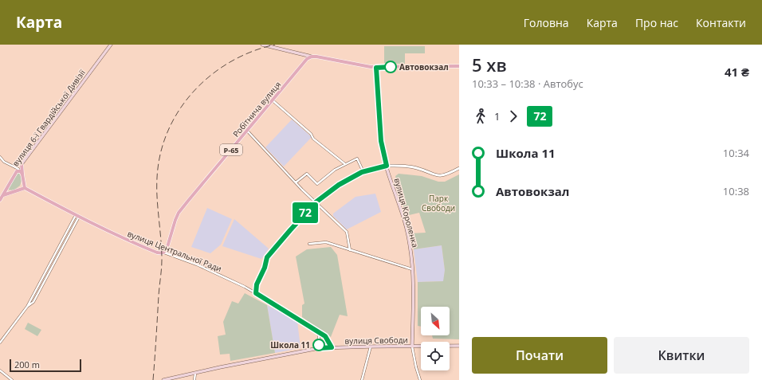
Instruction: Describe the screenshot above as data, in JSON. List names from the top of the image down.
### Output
{
  "streets": {
    "main road": [
      "Робітнича вулиця",
      "вулиця 6-ї Гвардійської Дивізії",
      "Р-65",
      "вулиця Короленка",
      "вулиця Центральної Ради",
      "вулиця Свободи"
    ]
  },
  "crossings": [
    ["Робітнича вулиця", "вулиця Центральної Ради"],
    ["вулиця Короленка", "вулиця Свободи"],
    ["вулиця Центральної Ради", "вулиця Свободи"]
  ],
  "parks": ["Парк Свободи"],
  "places": ["Автовокзал", "Школа 11"],
  "lines": ["bus line 72"],
  "scale_bar": "200 m",
  "north": "bottom right",
  "page": {
    "header": "Карта",
    "nav": [
      "Головна",
      "Карта",
      "Про нас",
      "Контакти"
    ],
    "on_map": "72",
    "heading": ["5 хв", "10:33 – 10:38 · Автобус", "41 ₴"],
    "legs": ["1", "72"],
    "list": [
      {
        "name": "Школа 11",
        "value": "10:34"
      },
      {
        "name": "Автовокзал",
        "value": "10:38"
      }
    ],
    "buttons": ["Почати", "Квитки"],
    "scale": "200 m"
  }
}
